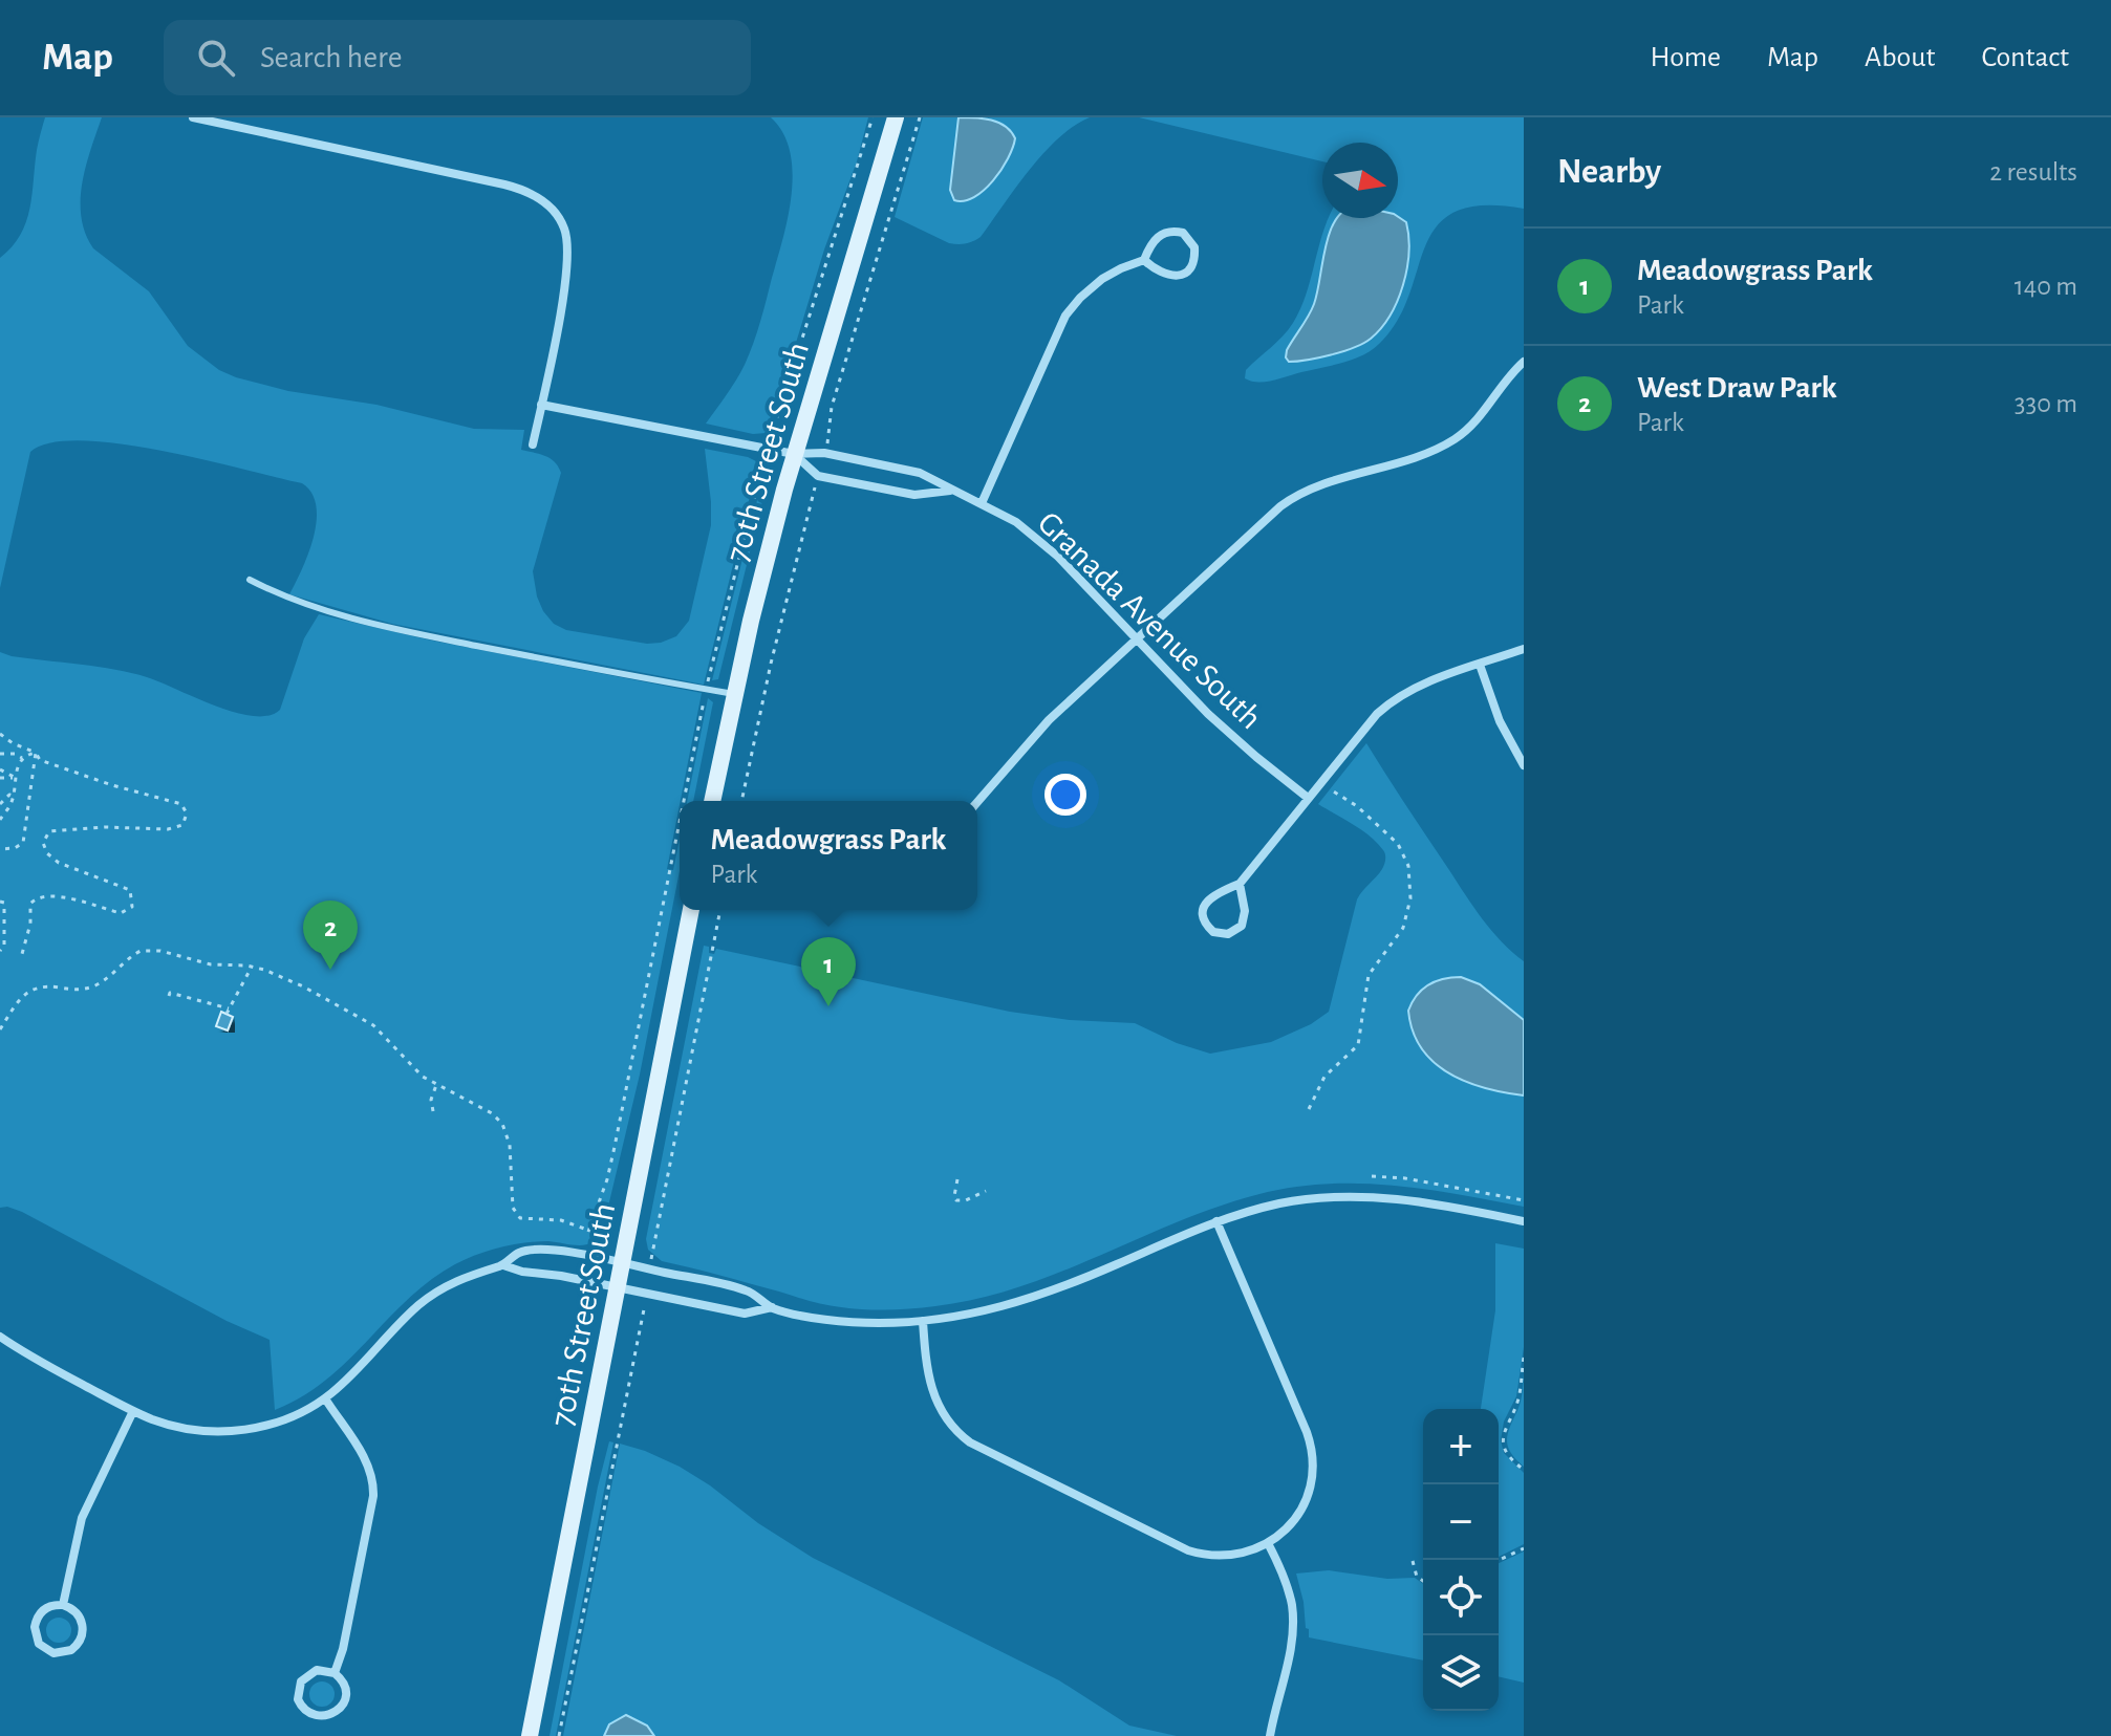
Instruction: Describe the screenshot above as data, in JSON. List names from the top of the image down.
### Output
{
  "streets": {
    "main road": ["70th Street South"],
    "street": ["Granada Avenue South"]
  },
  "crossings": [
    ["70th Street South", "Granada Avenue South"]
  ],
  "north": "right",
  "page": {
    "header": "Map",
    "search": "Search here",
    "nav": [
      "Home",
      "Map",
      "About",
      "Contact"
    ],
    "heading": ["Nearby", "2 results"],
    "list": [
      {
        "mark": "1",
        "name": "Meadowgrass Park",
        "note": "Park",
        "value": "140 m"
      },
      {
        "mark": "2",
        "name": "West Draw Park",
        "note": "Park",
        "value": "330 m"
      }
    ],
    "popup": ["Meadowgrass Park", "Park"],
    "pins": ["2", "1"],
    "map_buttons": ["+", "−"]
  }
}
